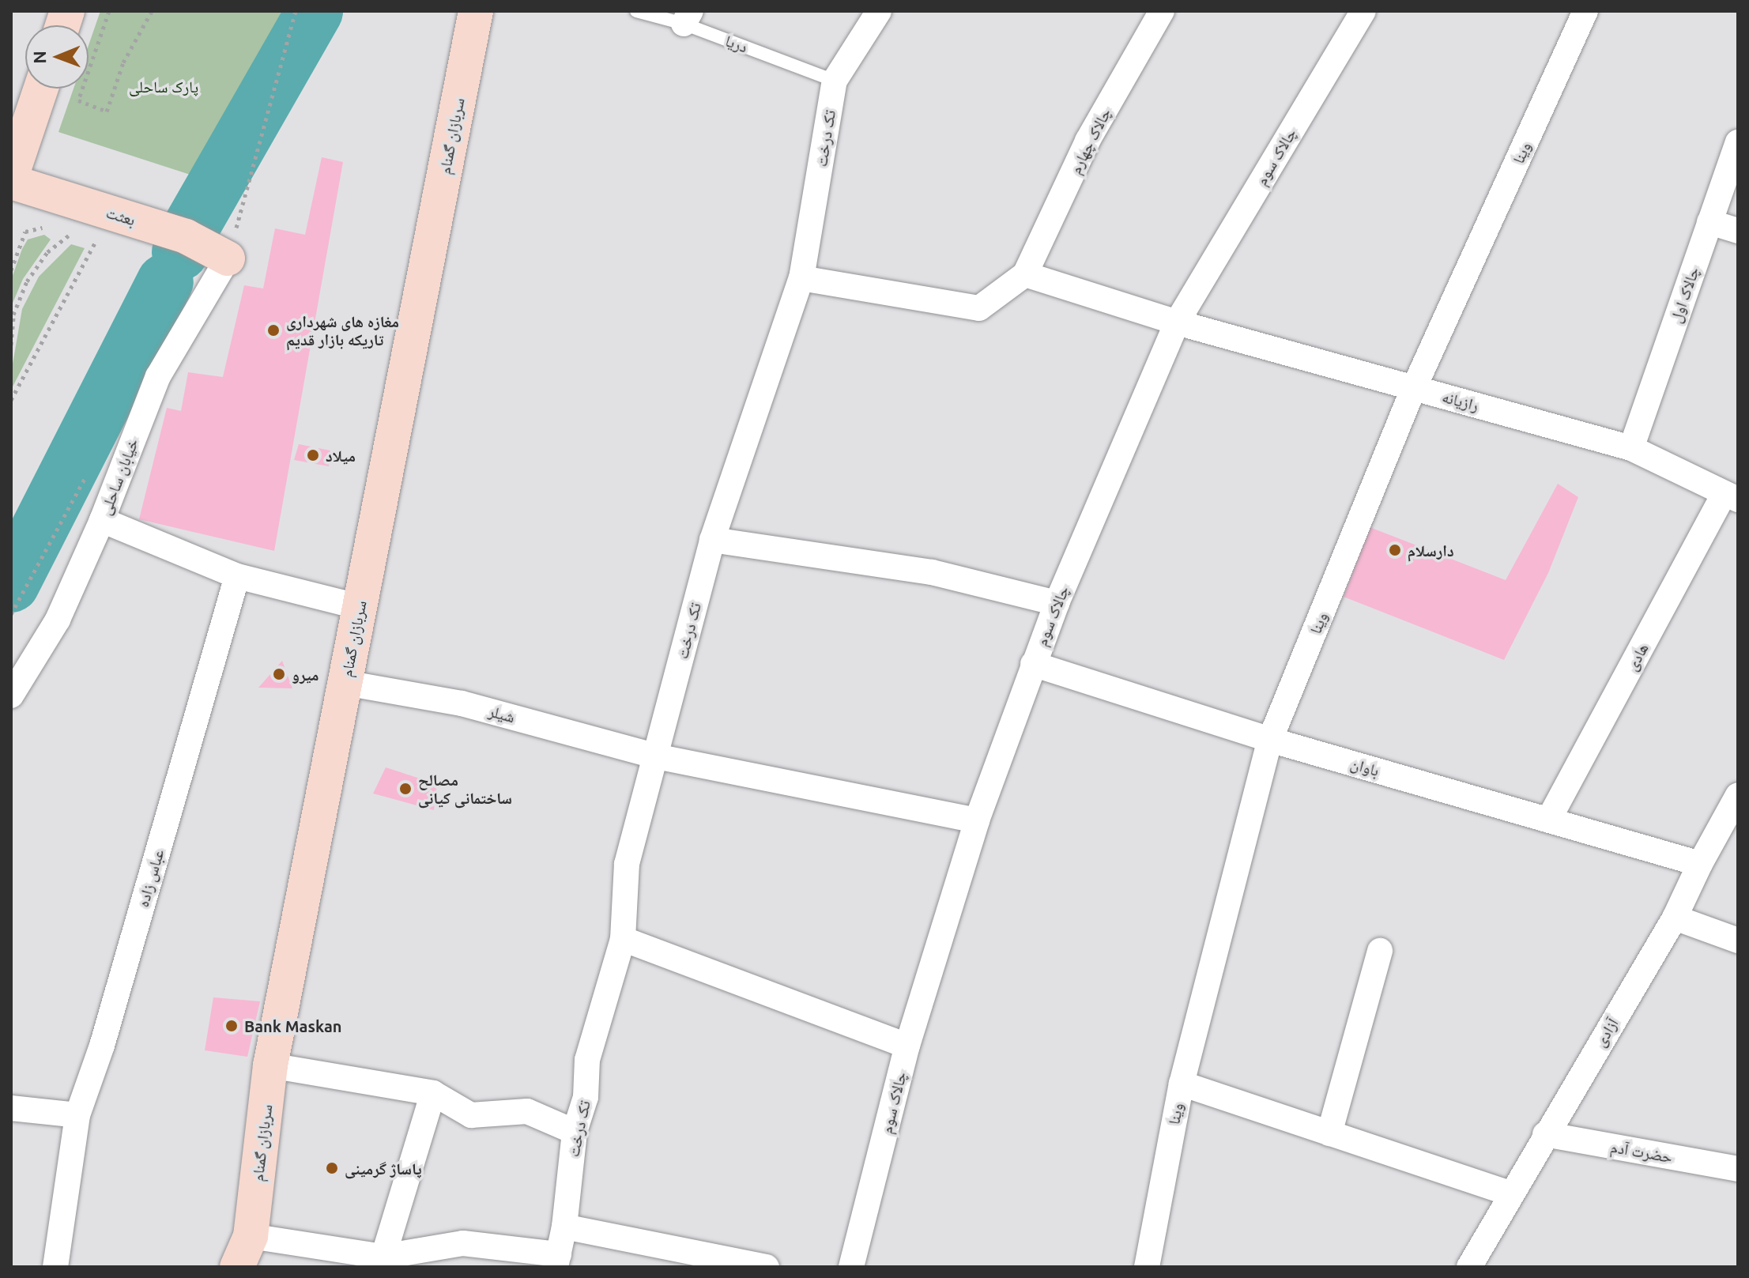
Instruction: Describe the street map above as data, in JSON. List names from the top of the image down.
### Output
{
  "streets": {
    "street": [
      "سربازان گمنام",
      "تک درخت",
      "چالاک چهارم",
      "وینا",
      "چالاک سوم",
      "بعثت",
      "چالاک اول",
      "رازیانه",
      "خیابان ساحلی",
      "هادی",
      "شیلر",
      "باوان",
      "عباس زاده",
      "آزادی",
      "حضرت آدم"
    ],
    "lane": ["دریا"]
  },
  "crossings": [
    ["دریا", "تک درخت"],
    ["سربازان گمنام", "شیلر"],
    ["تک درخت", "شیلر"],
    ["چالاک چهارم", "رازیانه"],
    ["وینا", "رازیانه"],
    ["وینا", "باوان"],
    ["چالاک سوم", "رازیانه"],
    ["چالاک سوم", "شیلر"],
    ["چالاک سوم", "باوان"],
    ["بعثت", "خیابان ساحلی"],
    ["چالاک اول", "رازیانه"],
    ["رازیانه", "هادی"],
    ["هادی", "باوان"],
    ["باوان", "آزادی"],
    ["آزادی", "حضرت آدم"]
  ],
  "parks": ["پارک ساحلی"],
  "places": [
    "مغازه های شهرداری تاریکه بازار قدیم",
    "میلاد",
    "دارسلام",
    "میرو",
    "مصالح ساختمانی کیانی",
    "Bank Maskan",
    "پاساژ گرمینی"
  ],
  "north": "left"
}
